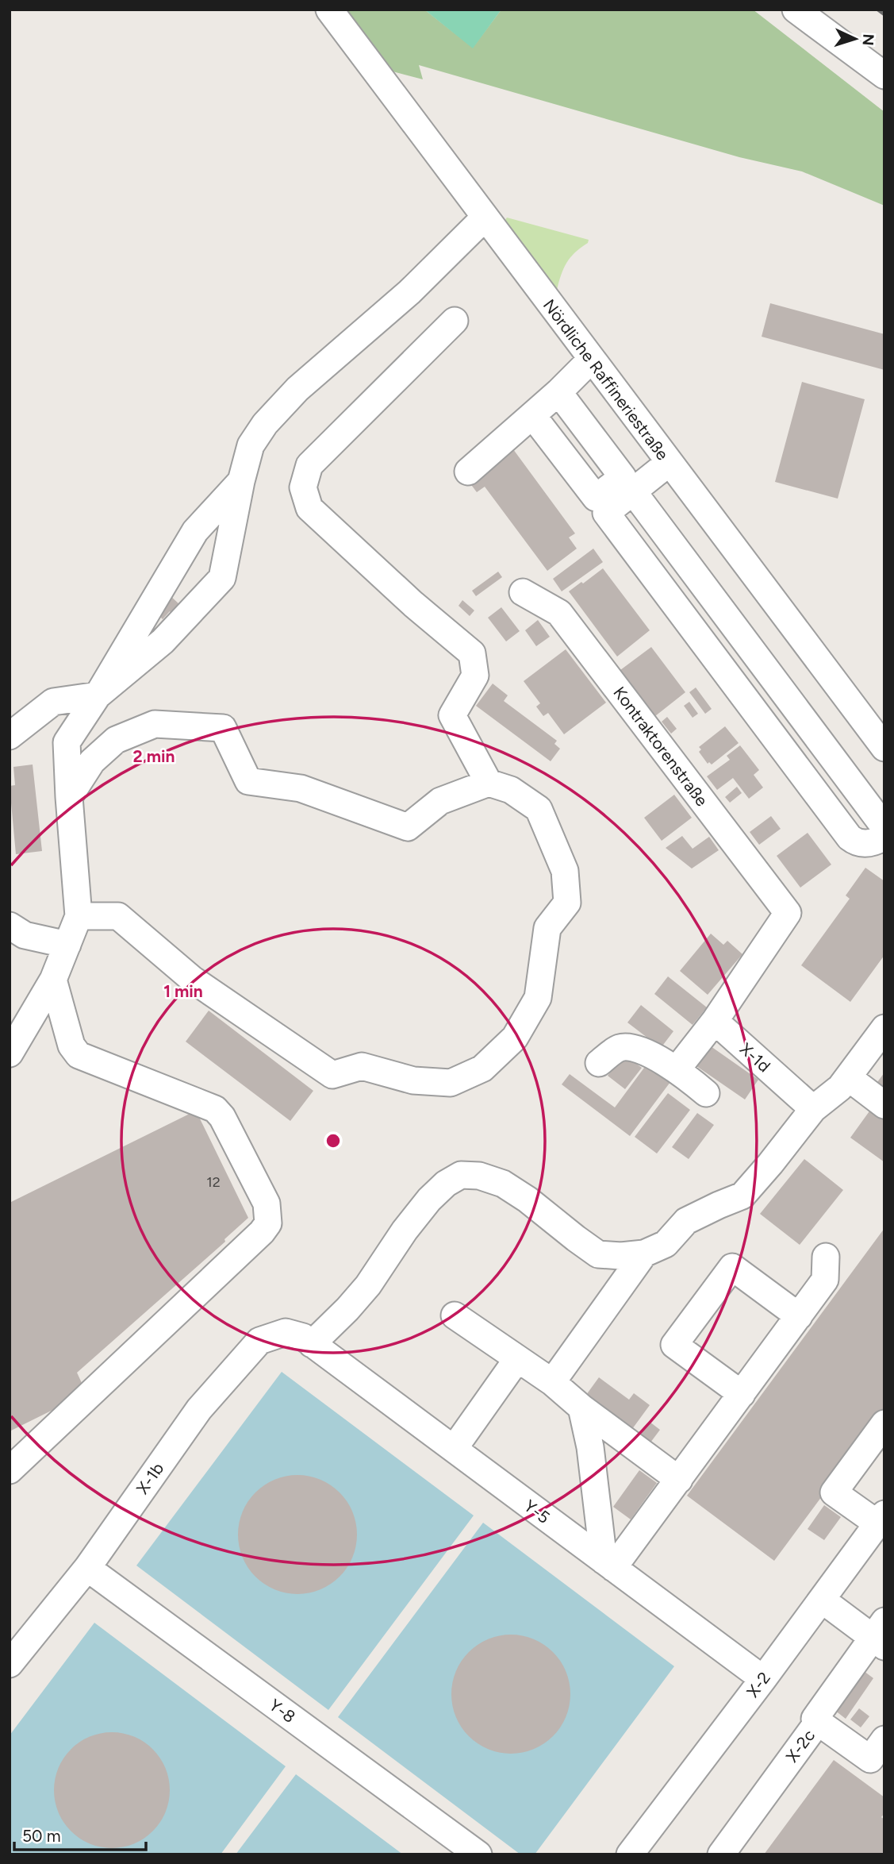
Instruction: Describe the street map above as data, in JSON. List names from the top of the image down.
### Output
{
  "streets": {
    "street": [
      "Nördliche Raffineriestraße",
      "Kontraktorenstraße",
      "X-1d",
      "X-1b",
      "Y-5",
      "X-2",
      "Y-8",
      "X-2c"
    ]
  },
  "crossings": [
    ["Kontraktorenstraße", "X-1d"],
    ["X-1b", "Y-5"],
    ["X-1b", "Y-8"],
    ["Y-5", "X-2"]
  ],
  "house_numbers": ["12"],
  "scale_bar": "50 m",
  "north": "right",
  "rings": ["2 min", "1 min"]
}
